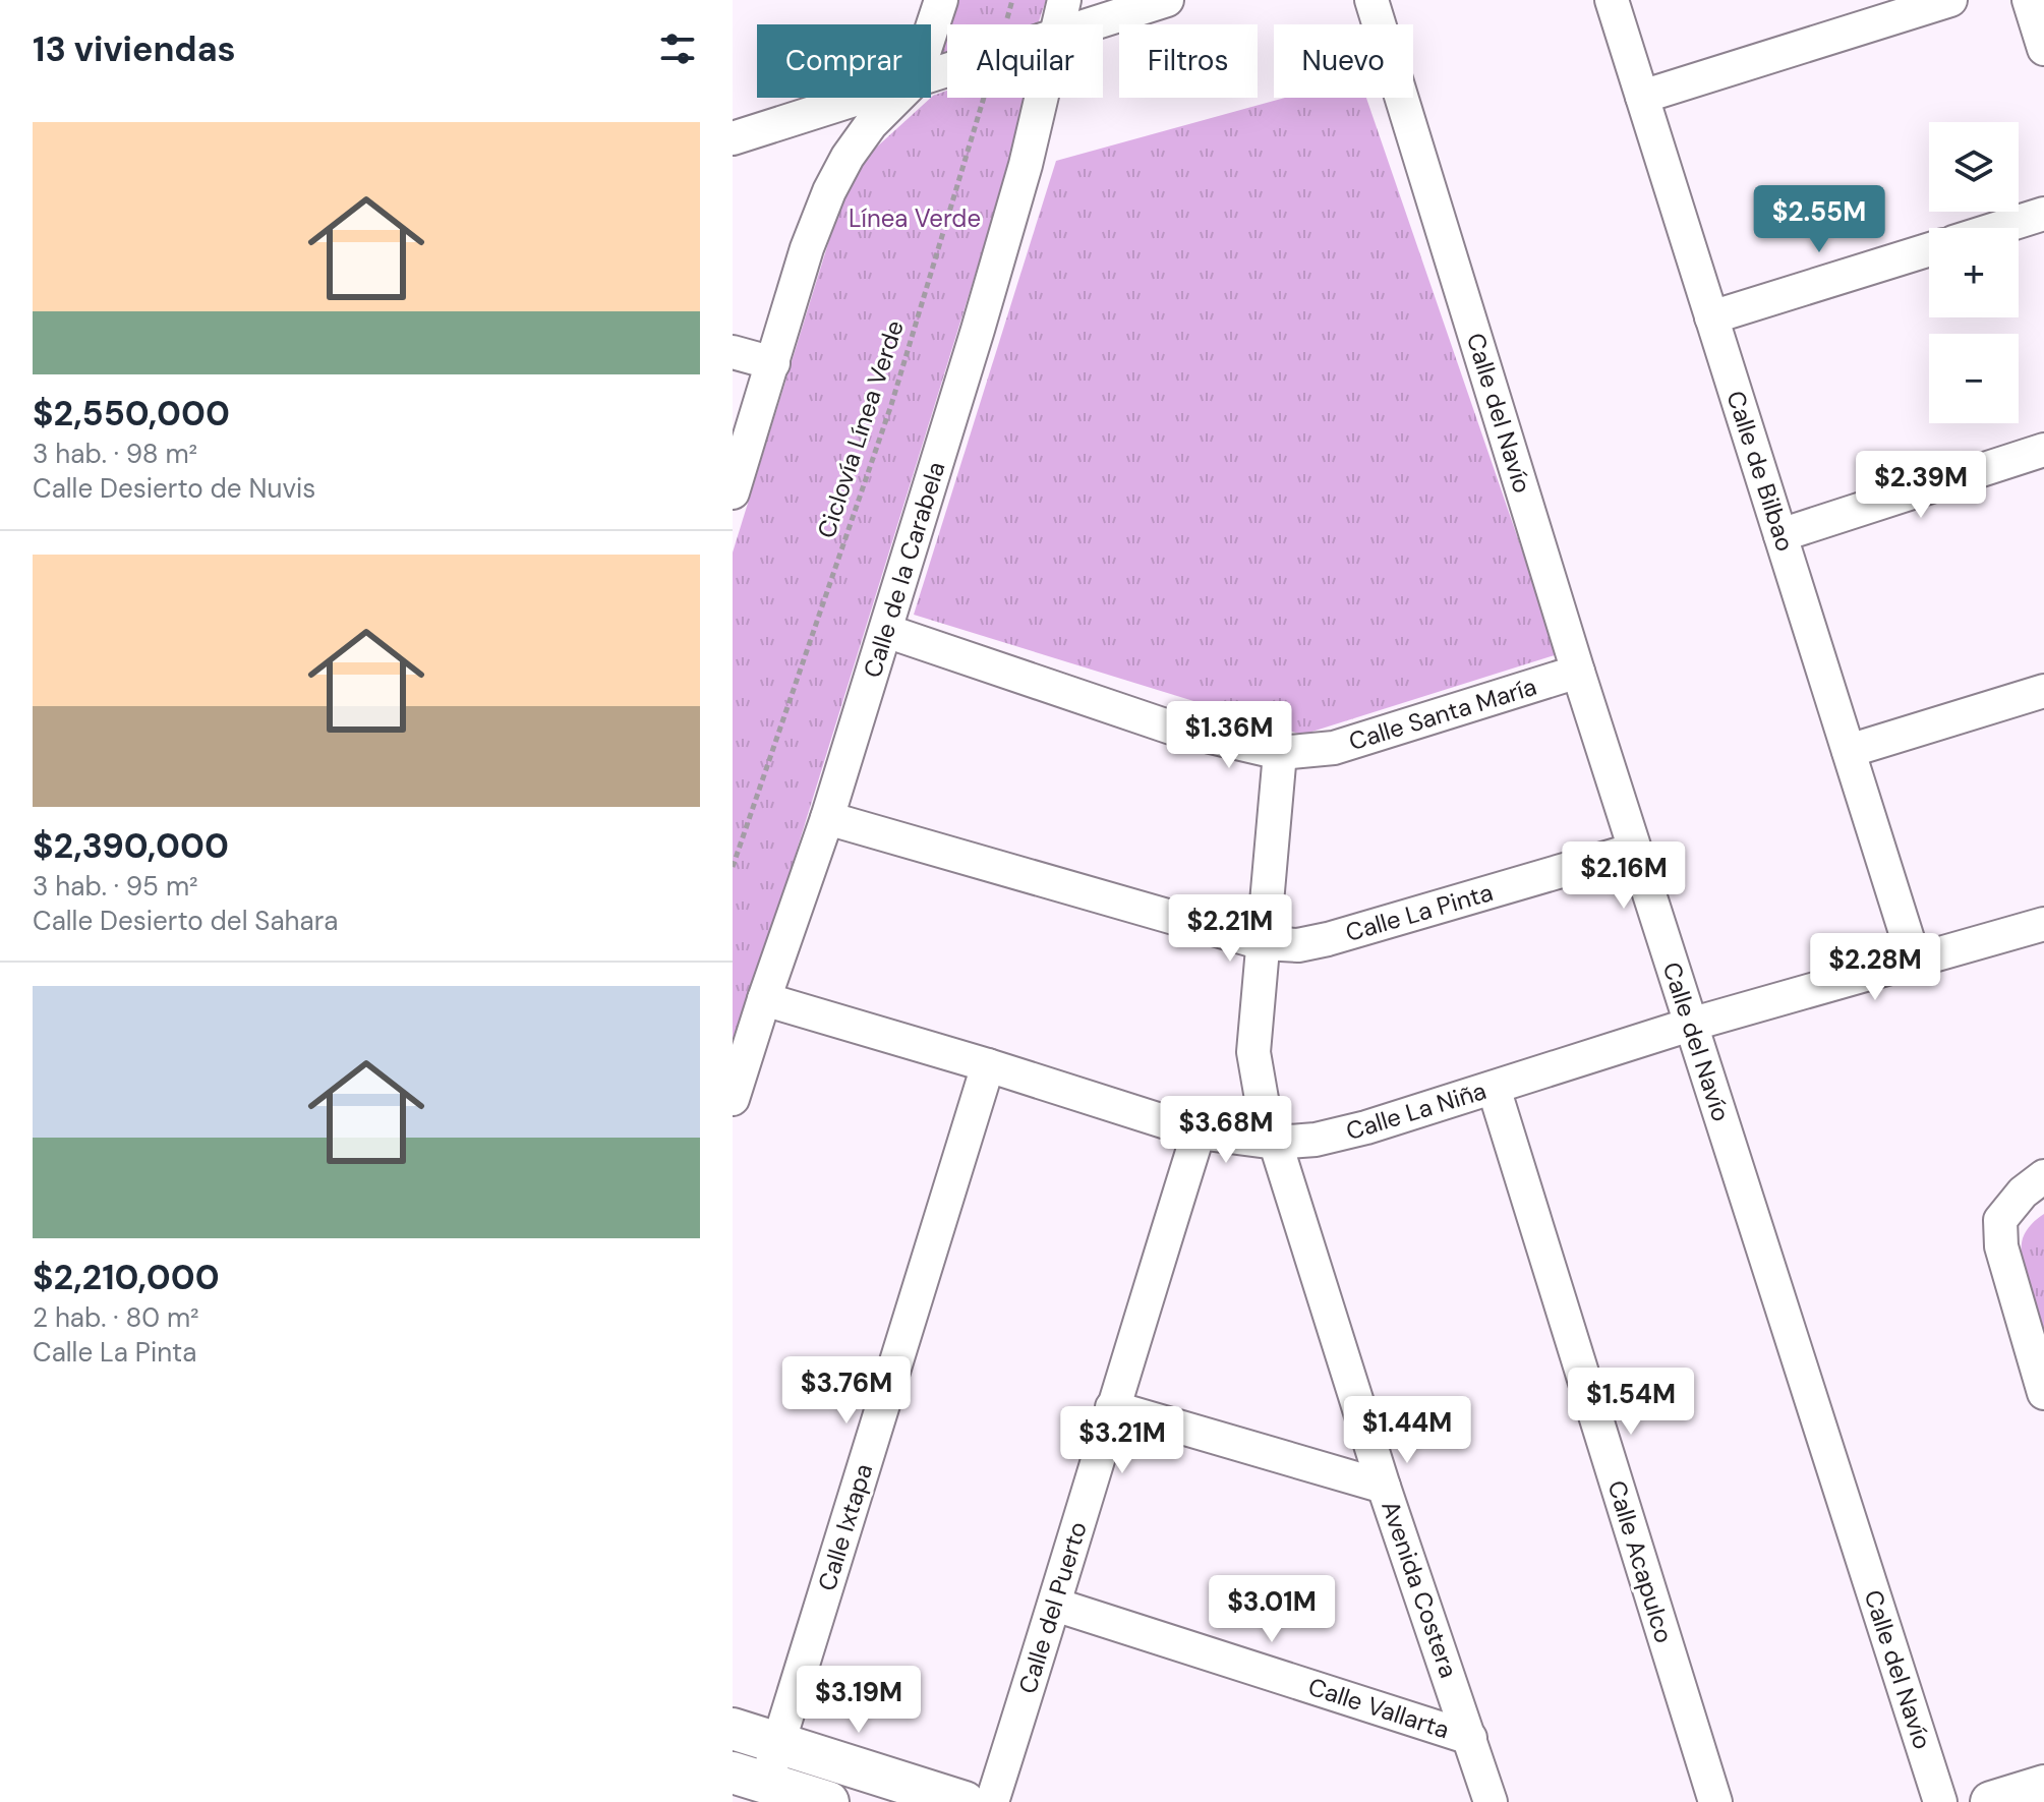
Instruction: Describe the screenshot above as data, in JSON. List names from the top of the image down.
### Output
{
  "streets": {
    "street": [
      "Calle del Navío",
      "Calle de Bilbao",
      "Calle de la Carabela",
      "Calle Santa María",
      "Calle La Pinta",
      "Calle La Niña",
      "Calle Ixtapa",
      "Calle Acapulco",
      "Avenida Costera",
      "Calle del Puerto",
      "Calle Vallarta"
    ],
    "path": ["Ciclovía Línea Verde"]
  },
  "crossings": [
    ["Calle del Navío", "Calle Santa María"],
    ["Calle del Navío", "Calle La Pinta"],
    ["Calle del Navío", "Calle La Niña"],
    ["Calle de la Carabela", "Calle Santa María"],
    ["Calle de la Carabela", "Calle La Pinta"],
    ["Calle de la Carabela", "Calle La Niña"],
    ["Calle La Niña", "Calle Ixtapa"],
    ["Calle La Niña", "Calle Acapulco"],
    ["Calle La Niña", "Avenida Costera"],
    ["Calle La Niña", "Calle del Puerto"],
    ["Avenida Costera", "Calle Vallarta"],
    ["Calle del Puerto", "Calle Vallarta"]
  ],
  "parks": ["Línea Verde"],
  "page": {
    "heading": "13 viviendas",
    "chip": [
      "Comprar",
      "Alquilar",
      "Filtros",
      "Nuevo"
    ],
    "list": [
      {
        "name": "$2,550,000",
        "note": "3 hab. · 98 m² · Calle Desierto de Nuvis"
      },
      {
        "name": "$2,390,000",
        "note": "3 hab. · 95 m² · Calle Desierto del Sahara"
      },
      {
        "name": "$2,210,000",
        "note": "2 hab. · 80 m² · Calle La Pinta"
      }
    ],
    "map_buttons": ["+", "−"],
    "price": [
      "$2.55M",
      "$2.39M",
      "$1.36M",
      "$2.16M",
      "$2.21M",
      "$2.28M",
      "$3.68M",
      "$3.76M",
      "$1.54M",
      "$1.44M",
      "$3.21M",
      "$3.01M",
      "$3.19M"
    ]
  }
}
